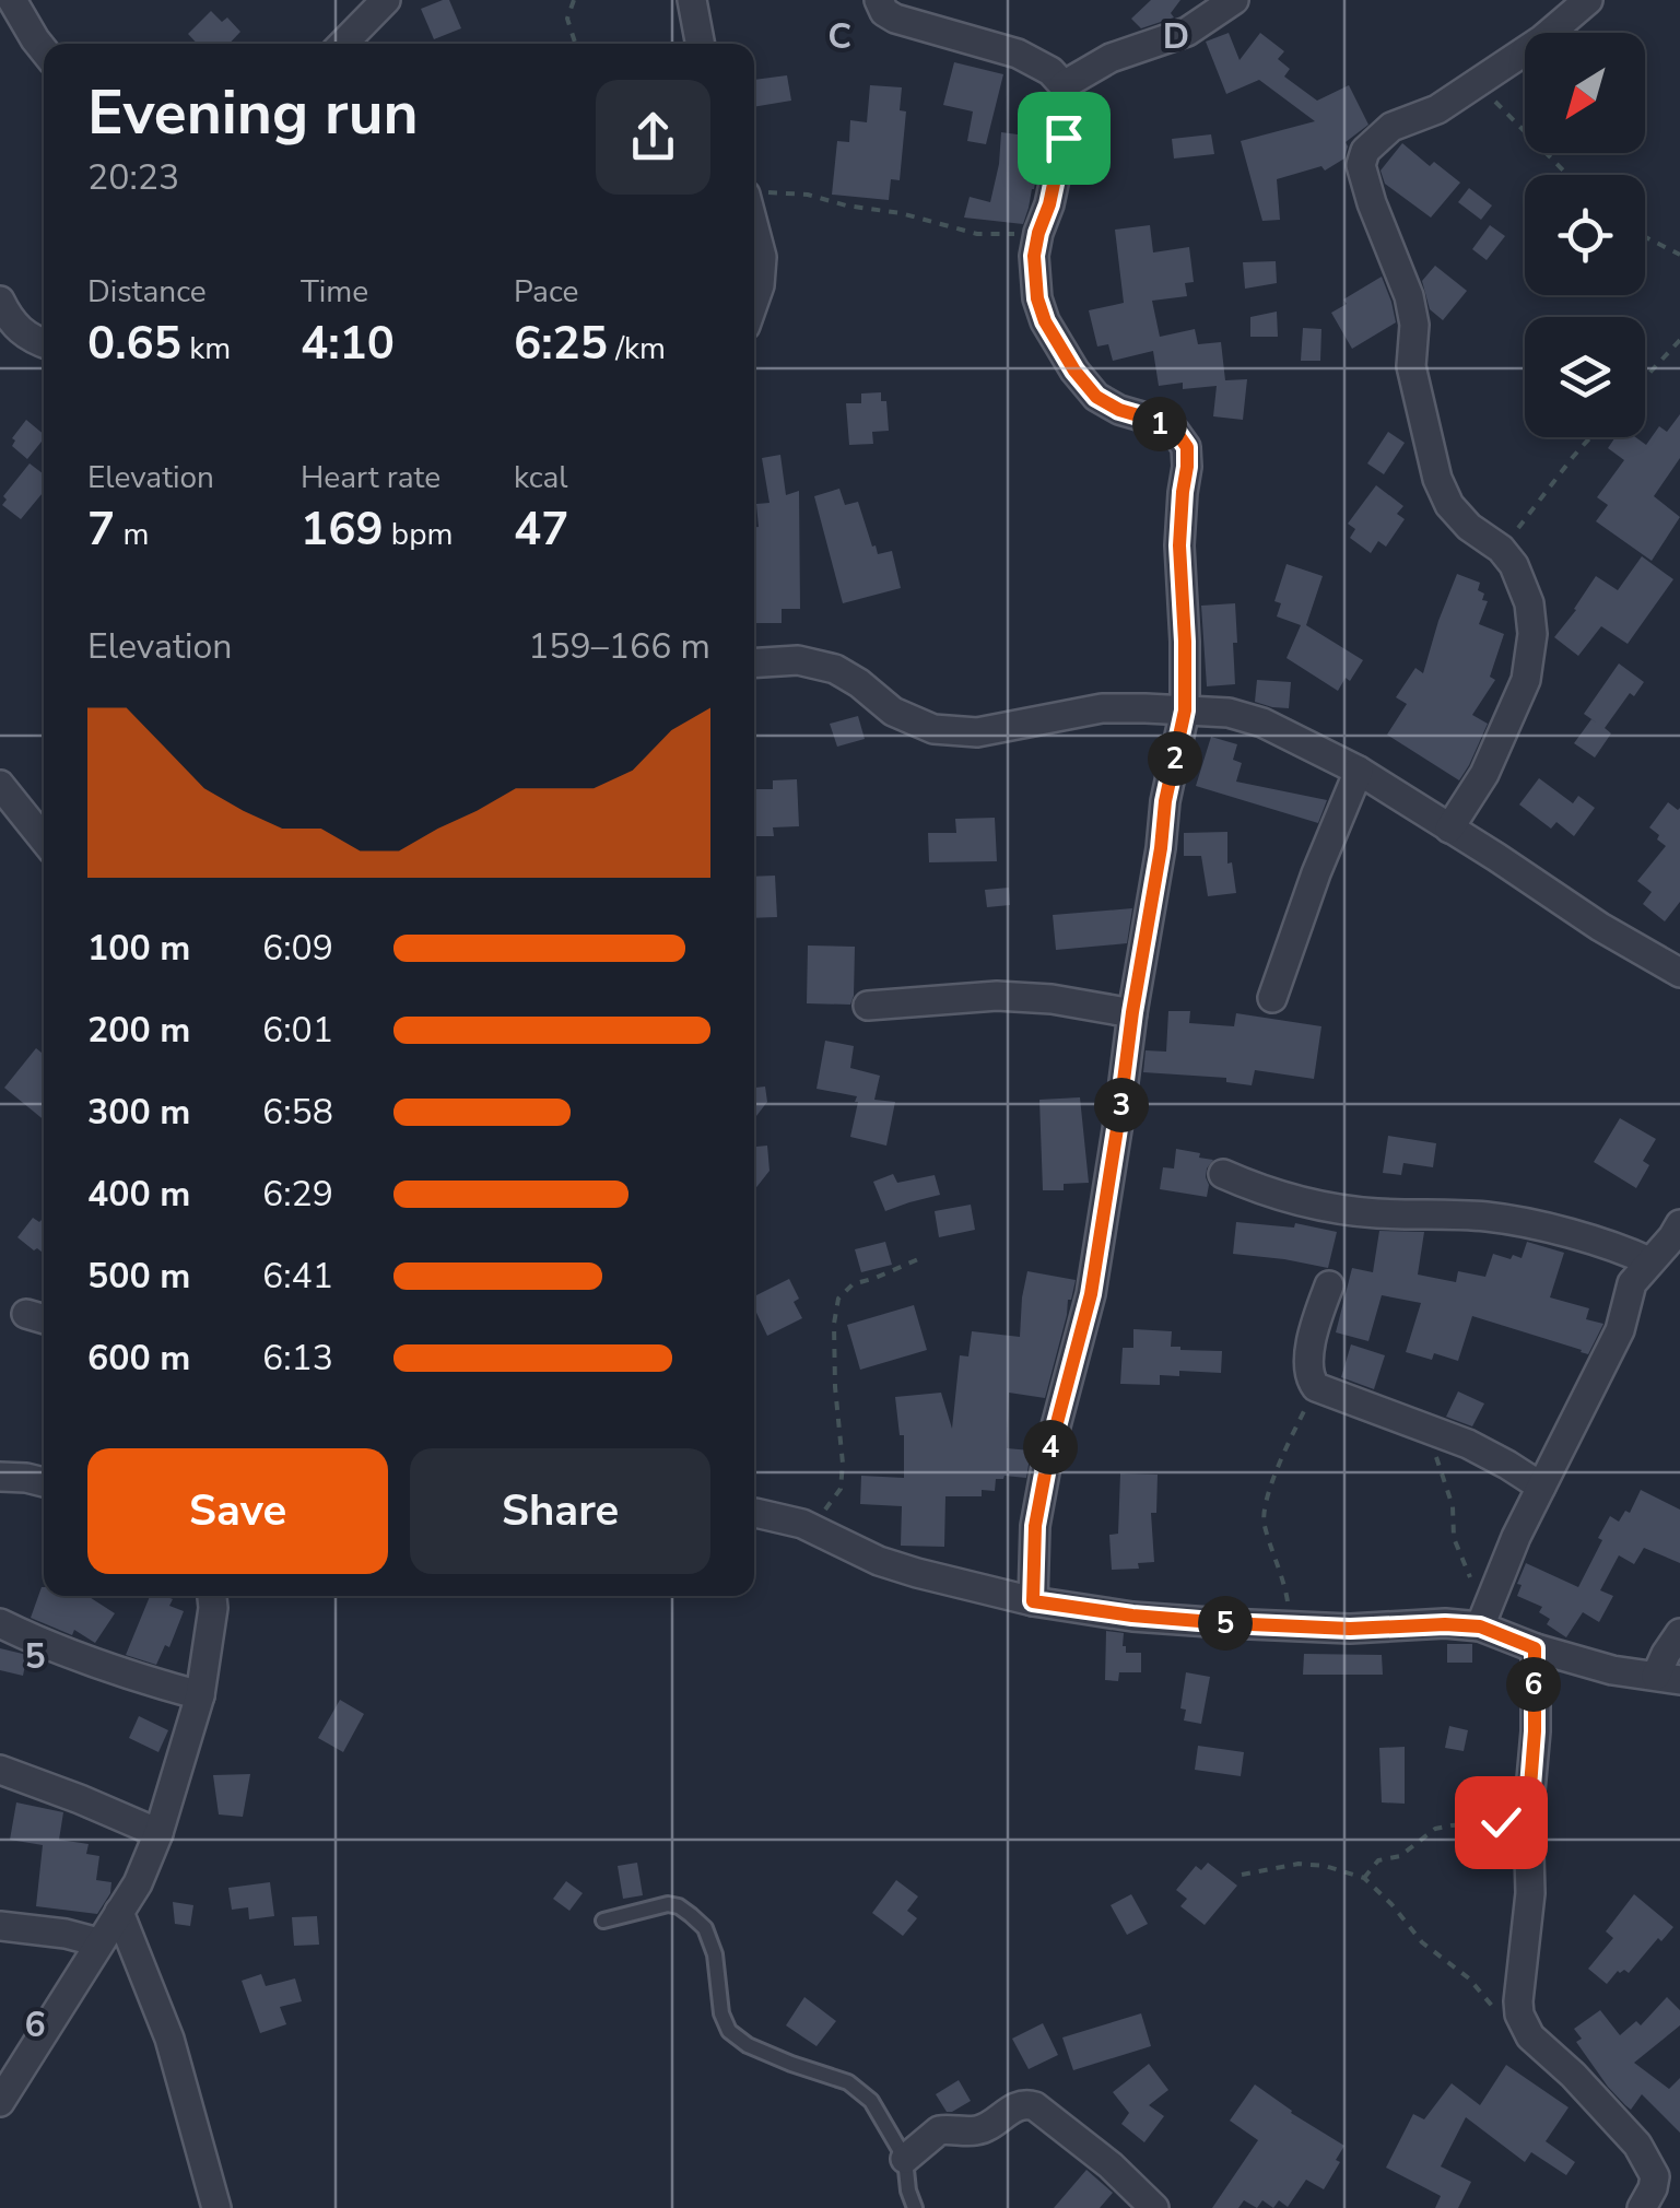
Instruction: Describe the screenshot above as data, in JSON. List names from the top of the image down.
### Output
{
  "north": "bottom left",
  "page": {
    "heading": ["Evening run", "20:23"],
    "stats": [
      ["Distance", "0.65 km"],
      ["Time", "4:10"],
      ["Pace", "6:25 /km"],
      ["Elevation", "7 m"],
      ["Heart rate", "169 bpm"],
      ["kcal", "47"]
    ],
    "pins": [
      "1",
      "2",
      "3",
      "4",
      "5",
      "6"
    ],
    "chart": ["Elevation", "159–166 m"],
    "list": [
      {
        "name": "100 m",
        "note": "6:09"
      },
      {
        "name": "200 m",
        "note": "6:01"
      },
      {
        "name": "300 m",
        "note": "6:58"
      },
      {
        "name": "400 m",
        "note": "6:29"
      },
      {
        "name": "500 m",
        "note": "6:41"
      },
      {
        "name": "600 m",
        "note": "6:13"
      }
    ],
    "buttons": ["Save", "Share"]
  },
  "grid": {
    "columns": ["C", "D"],
    "rows": ["5", "6"]
  }
}
